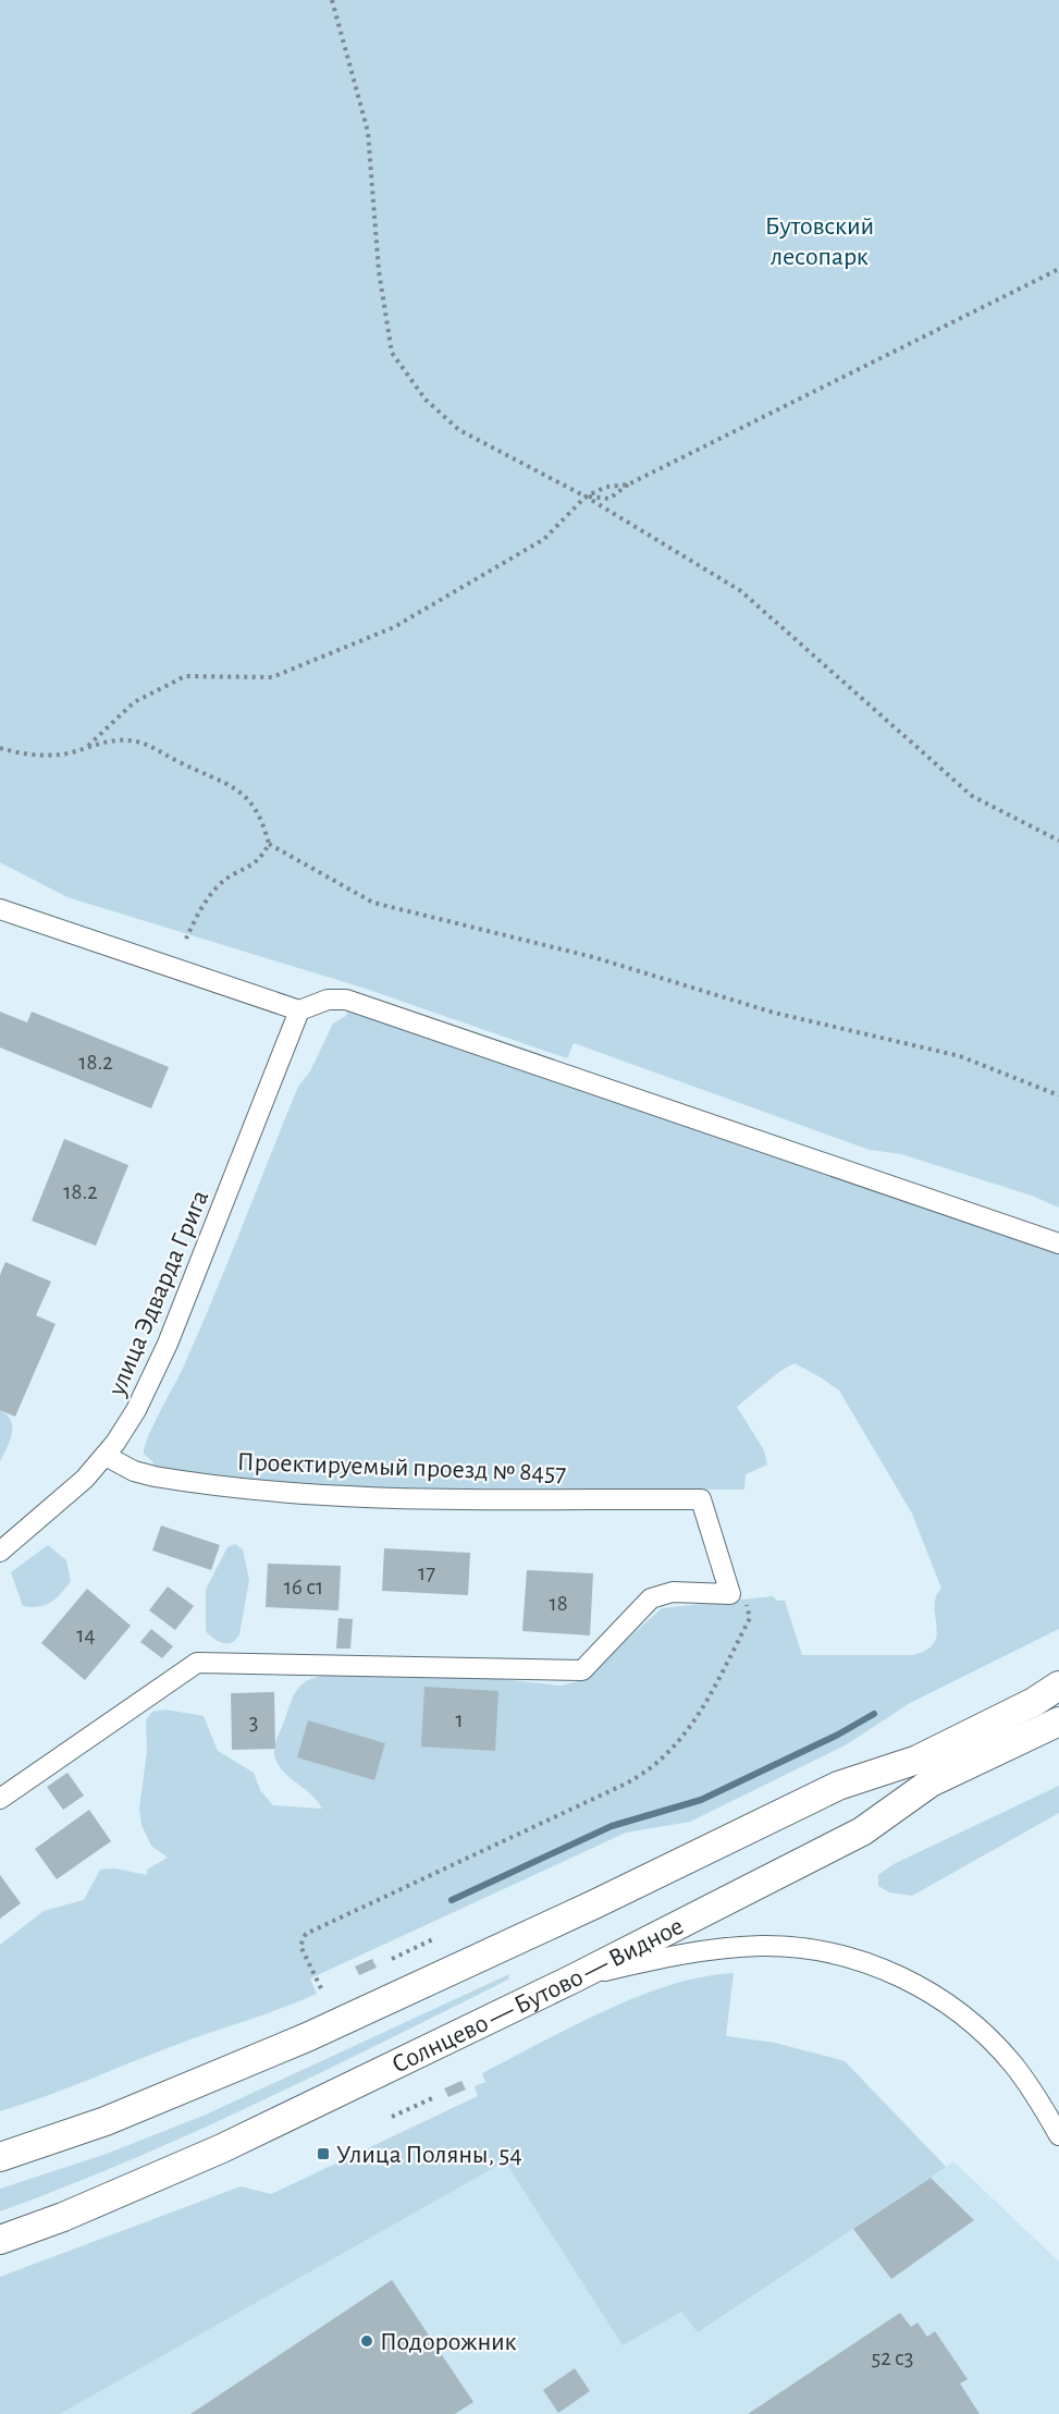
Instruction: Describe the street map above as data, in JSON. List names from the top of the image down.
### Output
{
  "streets": {
    "main road": ["Солнцево — Бутово — Видное"],
    "street": ["улица Эдварда Грига", "Проектируемый проезд № 8457"]
  },
  "crossings": [
    ["улица Эдварда Грига", "Проектируемый проезд № 8457"]
  ],
  "parks": ["Бутовский лесопарк"],
  "places": {
    "transit": ["Улица Поляны, 54"],
    "other": ["Подорожник"]
  },
  "house_numbers": [
    "18.2",
    "18.2",
    "17",
    "16 с1",
    "18",
    "14",
    "1",
    "3",
    "52 с3"
  ]
}
